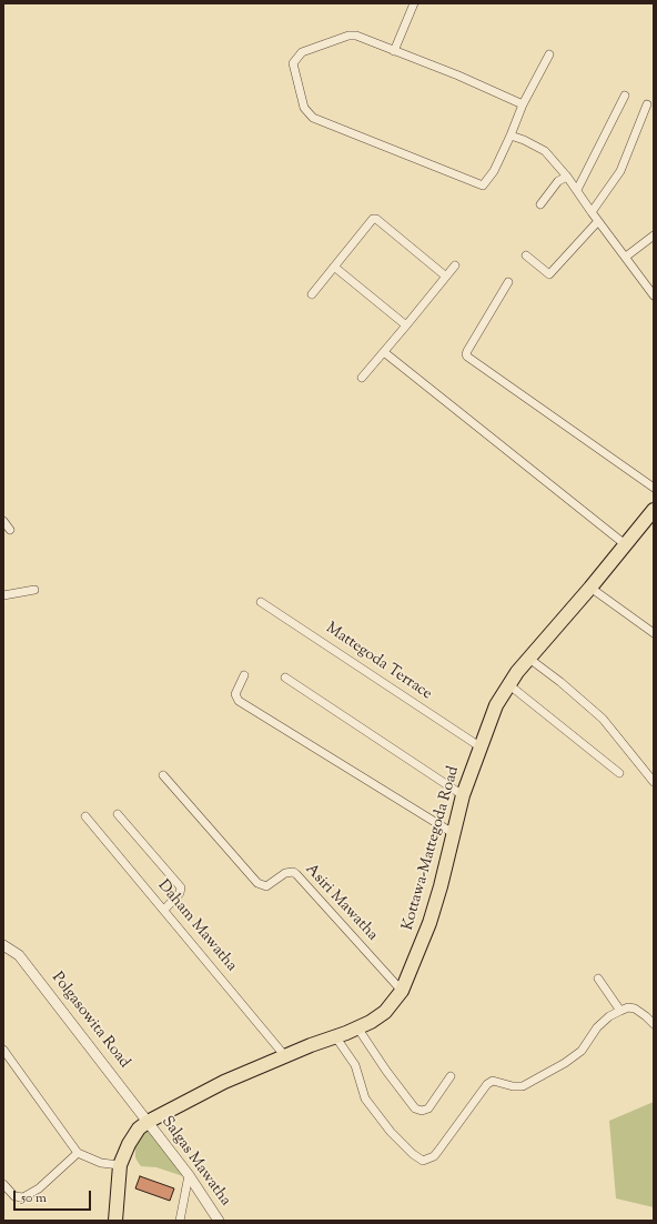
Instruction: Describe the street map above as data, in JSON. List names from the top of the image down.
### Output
{
  "streets": {
    "main road": ["Kottawa-Mattegoda Road"],
    "street": [
      "Mattegoda Terrace",
      "Asiri Mawatha",
      "Daham Mawatha",
      "Polgasowita Road",
      "Salgas Mawatha"
    ]
  },
  "crossings": [
    ["Mattegoda Terrace", "Kottawa-Mattegoda Road"],
    ["Kottawa-Mattegoda Road", "Asiri Mawatha"],
    ["Kottawa-Mattegoda Road", "Daham Mawatha"],
    ["Kottawa-Mattegoda Road", "Polgasowita Road"],
    ["Kottawa-Mattegoda Road", "Salgas Mawatha"],
    ["Polgasowita Road", "Salgas Mawatha"]
  ],
  "scale_bar": "50 m"
}
